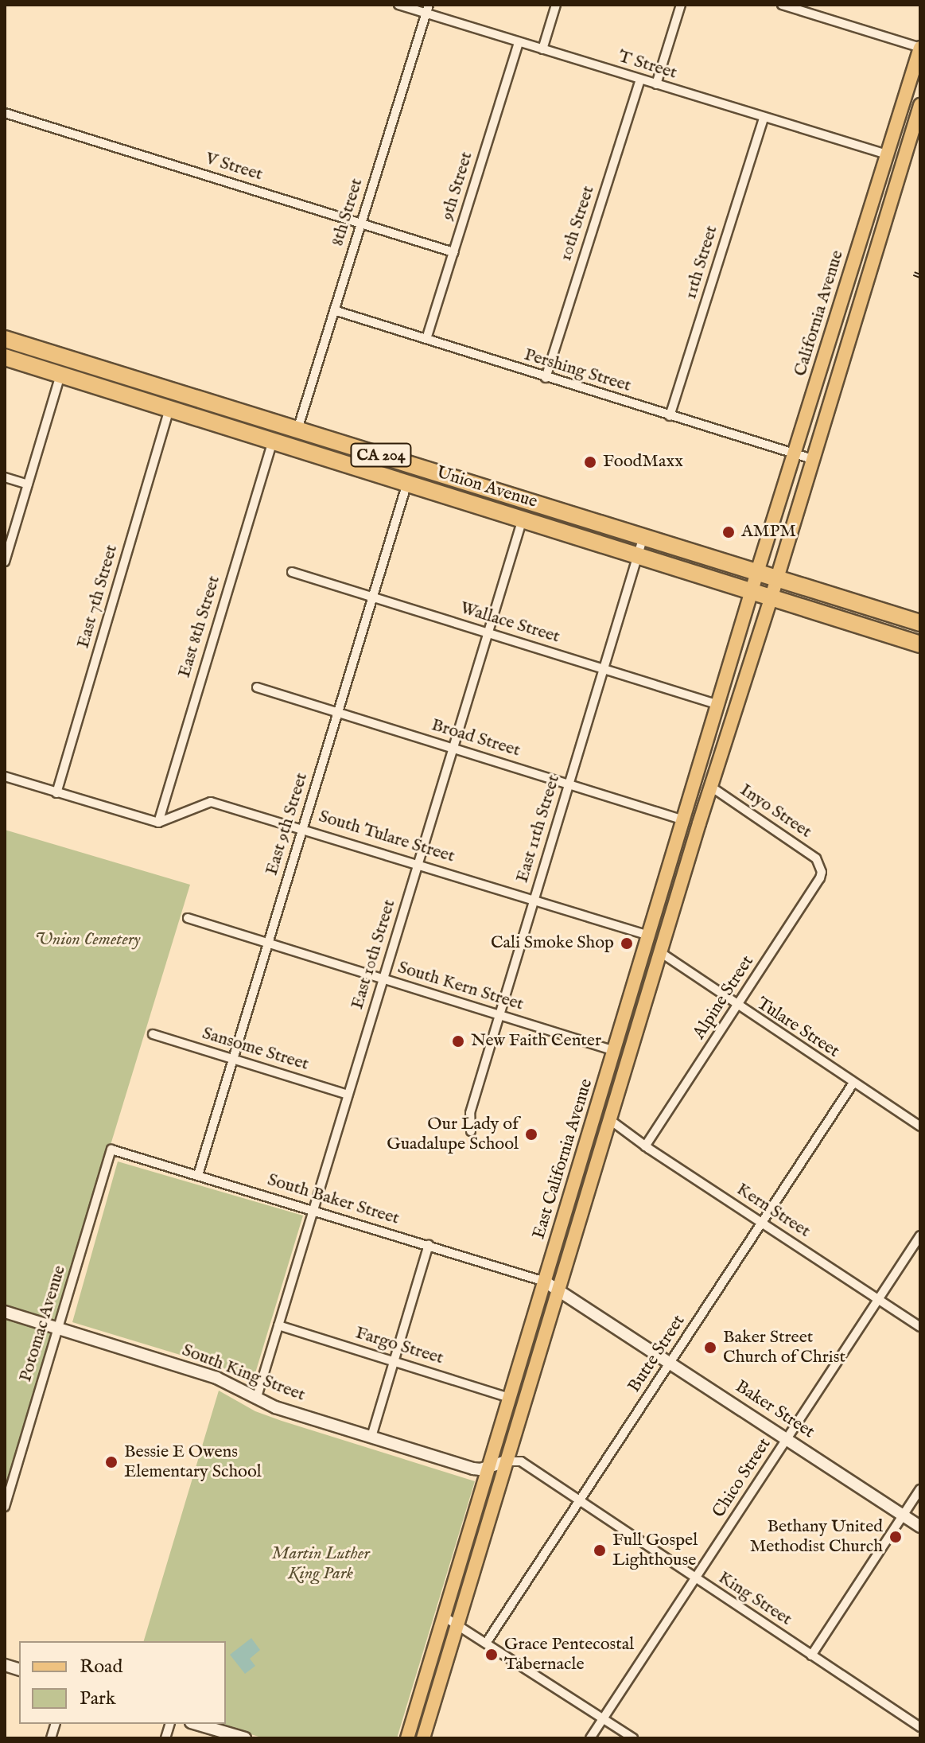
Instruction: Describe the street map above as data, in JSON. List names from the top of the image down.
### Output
{
  "streets": {
    "highway": ["CA 204", "Union Avenue"],
    "main road": ["California Avenue", "East California Avenue"],
    "street": [
      "T Street",
      "V Street",
      "9th Street",
      "8th Street",
      "10th Street",
      "11th Street",
      "Pershing Street",
      "East 7th Street",
      "Wallace Street",
      "East 8th Street",
      "Broad Street",
      "Inyo Street",
      "East 9th Street",
      "East 11th Street",
      "South Tulare Street",
      "East 10th Street",
      "South Kern Street",
      "Alpine Street",
      "Tulare Street",
      "Sansome Street",
      "South Baker Street",
      "Kern Street",
      "Potomac Avenue",
      "Fargo Street",
      "Butte Street",
      "South King Street",
      "Baker Street",
      "Chico Street",
      "King Street"
    ]
  },
  "crossings": [
    ["T Street", "9th Street"],
    ["T Street", "8th Street"],
    ["T Street", "10th Street"],
    ["T Street", "11th Street"],
    ["T Street", "California Avenue"],
    ["V Street", "9th Street"],
    ["V Street", "8th Street"],
    ["9th Street", "Pershing Street"],
    ["8th Street", "Pershing Street"],
    ["8th Street", "Union Avenue"],
    ["10th Street", "Pershing Street"],
    ["11th Street", "Pershing Street"],
    ["California Avenue", "Pershing Street"],
    ["California Avenue", "Union Avenue"],
    ["California Avenue", "East California Avenue"],
    ["Union Avenue", "East 7th Street"],
    ["Union Avenue", "East 8th Street"],
    ["Union Avenue", "East 9th Street"],
    ["Union Avenue", "East 11th Street"],
    ["Union Avenue", "East 10th Street"],
    ["Union Avenue", "East California Avenue"],
    ["Wallace Street", "East 9th Street"],
    ["Wallace Street", "East 11th Street"],
    ["Wallace Street", "East 10th Street"],
    ["Wallace Street", "East California Avenue"],
    ["East 8th Street", "South Tulare Street"],
    ["Broad Street", "East 9th Street"],
    ["Broad Street", "East 11th Street"],
    ["Broad Street", "East 10th Street"],
    ["Broad Street", "East California Avenue"],
    ["Inyo Street", "Alpine Street"],
    ["Inyo Street", "East California Avenue"],
    ["East 9th Street", "South Tulare Street"],
    ["East 9th Street", "South Kern Street"],
    ["East 9th Street", "Sansome Street"],
    ["East 9th Street", "South Baker Street"],
    ["East 11th Street", "South Tulare Street"],
    ["East 11th Street", "South Kern Street"],
    ["South Tulare Street", "East 10th Street"],
    ["South Tulare Street", "East California Avenue"],
    ["East 10th Street", "South Kern Street"],
    ["East 10th Street", "Sansome Street"],
    ["East 10th Street", "South Baker Street"],
    ["East 10th Street", "Fargo Street"],
    ["East 10th Street", "South King Street"],
    ["South Kern Street", "East California Avenue"],
    ["Alpine Street", "Tulare Street"],
    ["Alpine Street", "Kern Street"],
    ["Tulare Street", "East California Avenue"],
    ["Tulare Street", "Butte Street"],
    ["East California Avenue", "South Baker Street"],
    ["East California Avenue", "Kern Street"],
    ["East California Avenue", "Fargo Street"],
    ["East California Avenue", "South King Street"],
    ["East California Avenue", "Baker Street"],
    ["East California Avenue", "King Street"],
    ["South Baker Street", "Potomac Avenue"],
    ["South Baker Street", "Baker Street"],
    ["Kern Street", "Butte Street"],
    ["Kern Street", "Chico Street"],
    ["Potomac Avenue", "South King Street"],
    ["Butte Street", "Baker Street"],
    ["Butte Street", "King Street"],
    ["South King Street", "King Street"],
    ["Baker Street", "Chico Street"],
    ["Chico Street", "King Street"]
  ],
  "parks": ["Union Cemetery", "Martin Luther King Park"],
  "places": [
    "FoodMaxx",
    "AMPM",
    "Cali Smoke Shop",
    "New Faith Center",
    "Our Lady of Guadalupe School",
    "Baker Street Church of Christ",
    "Bessie E Owens Elementary School",
    "Bethany United Methodist Church",
    "Full Gospel Lighthouse",
    "Grace Pentecostal Tabernacle"
  ],
  "legend": ["Road", "Park"]
}
